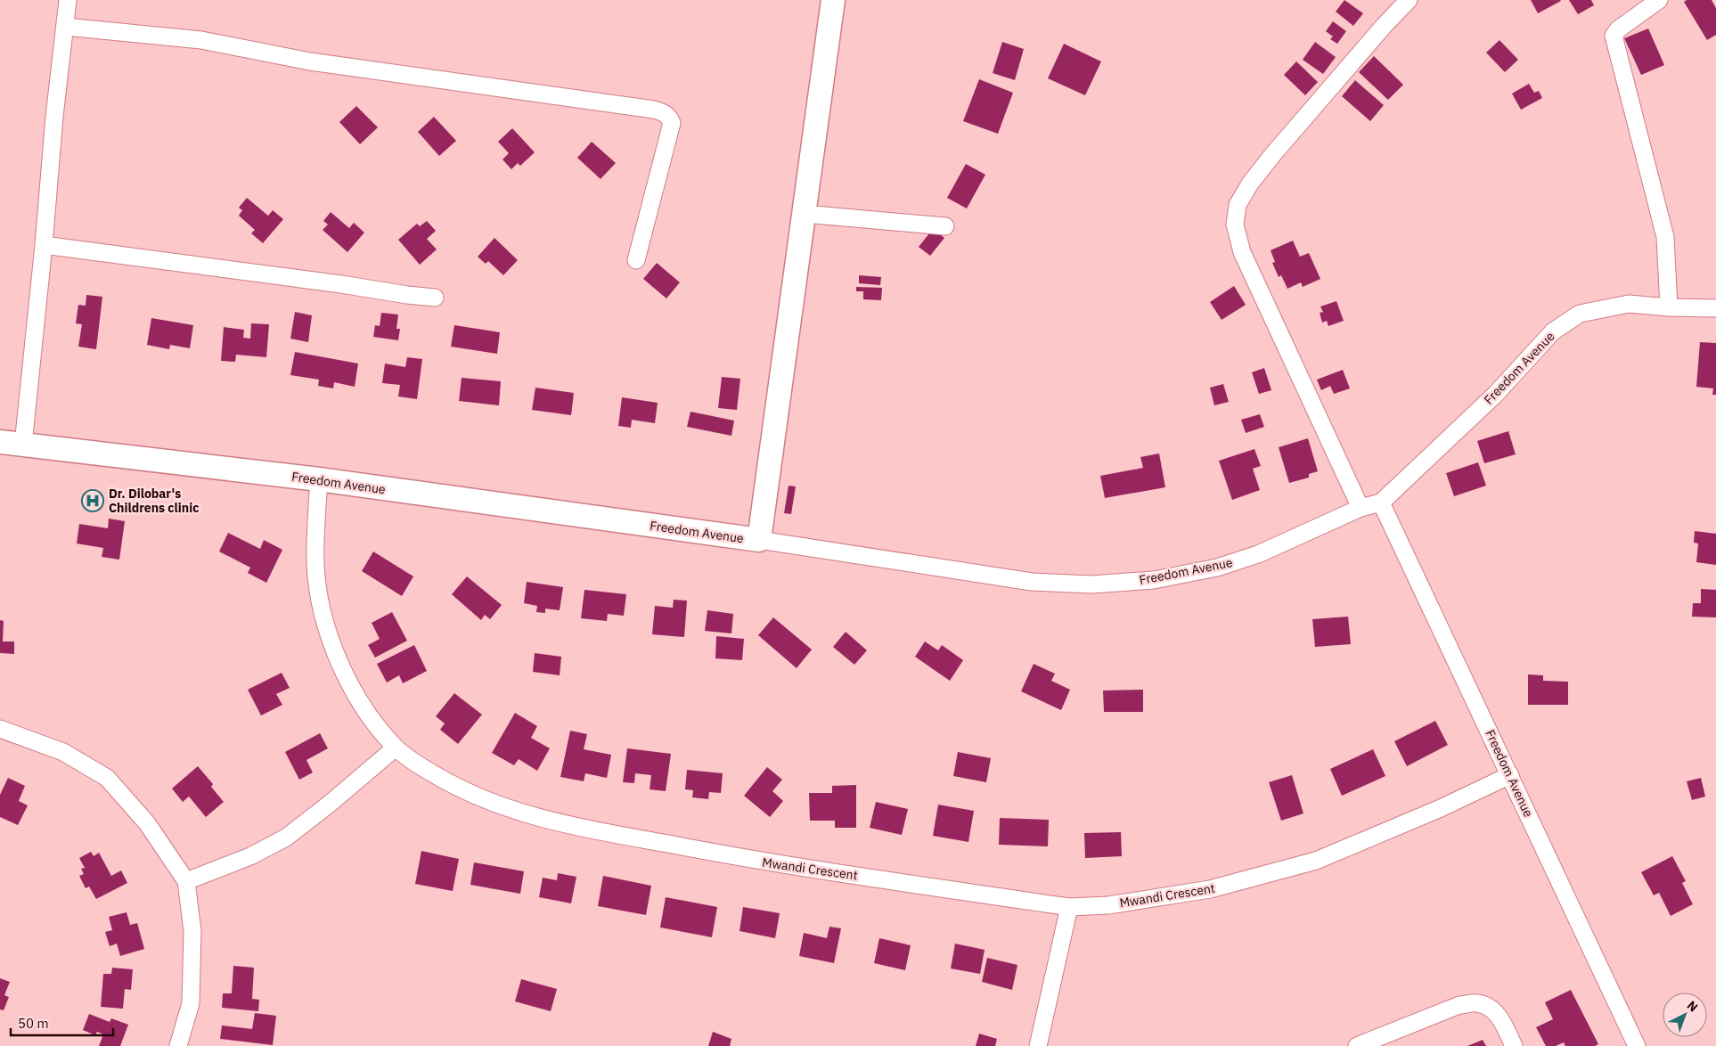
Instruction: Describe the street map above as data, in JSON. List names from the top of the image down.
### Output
{
  "streets": {
    "main road": ["Freedom Avenue"],
    "street": ["Mwandi Crescent"]
  },
  "crossings": [
    ["Freedom Avenue", "Mwandi Crescent"]
  ],
  "places": {
    "hospital": ["Dr. Dilobar's Childrens clinic"]
  },
  "scale_bar": "50 m",
  "north": "top right"
}
